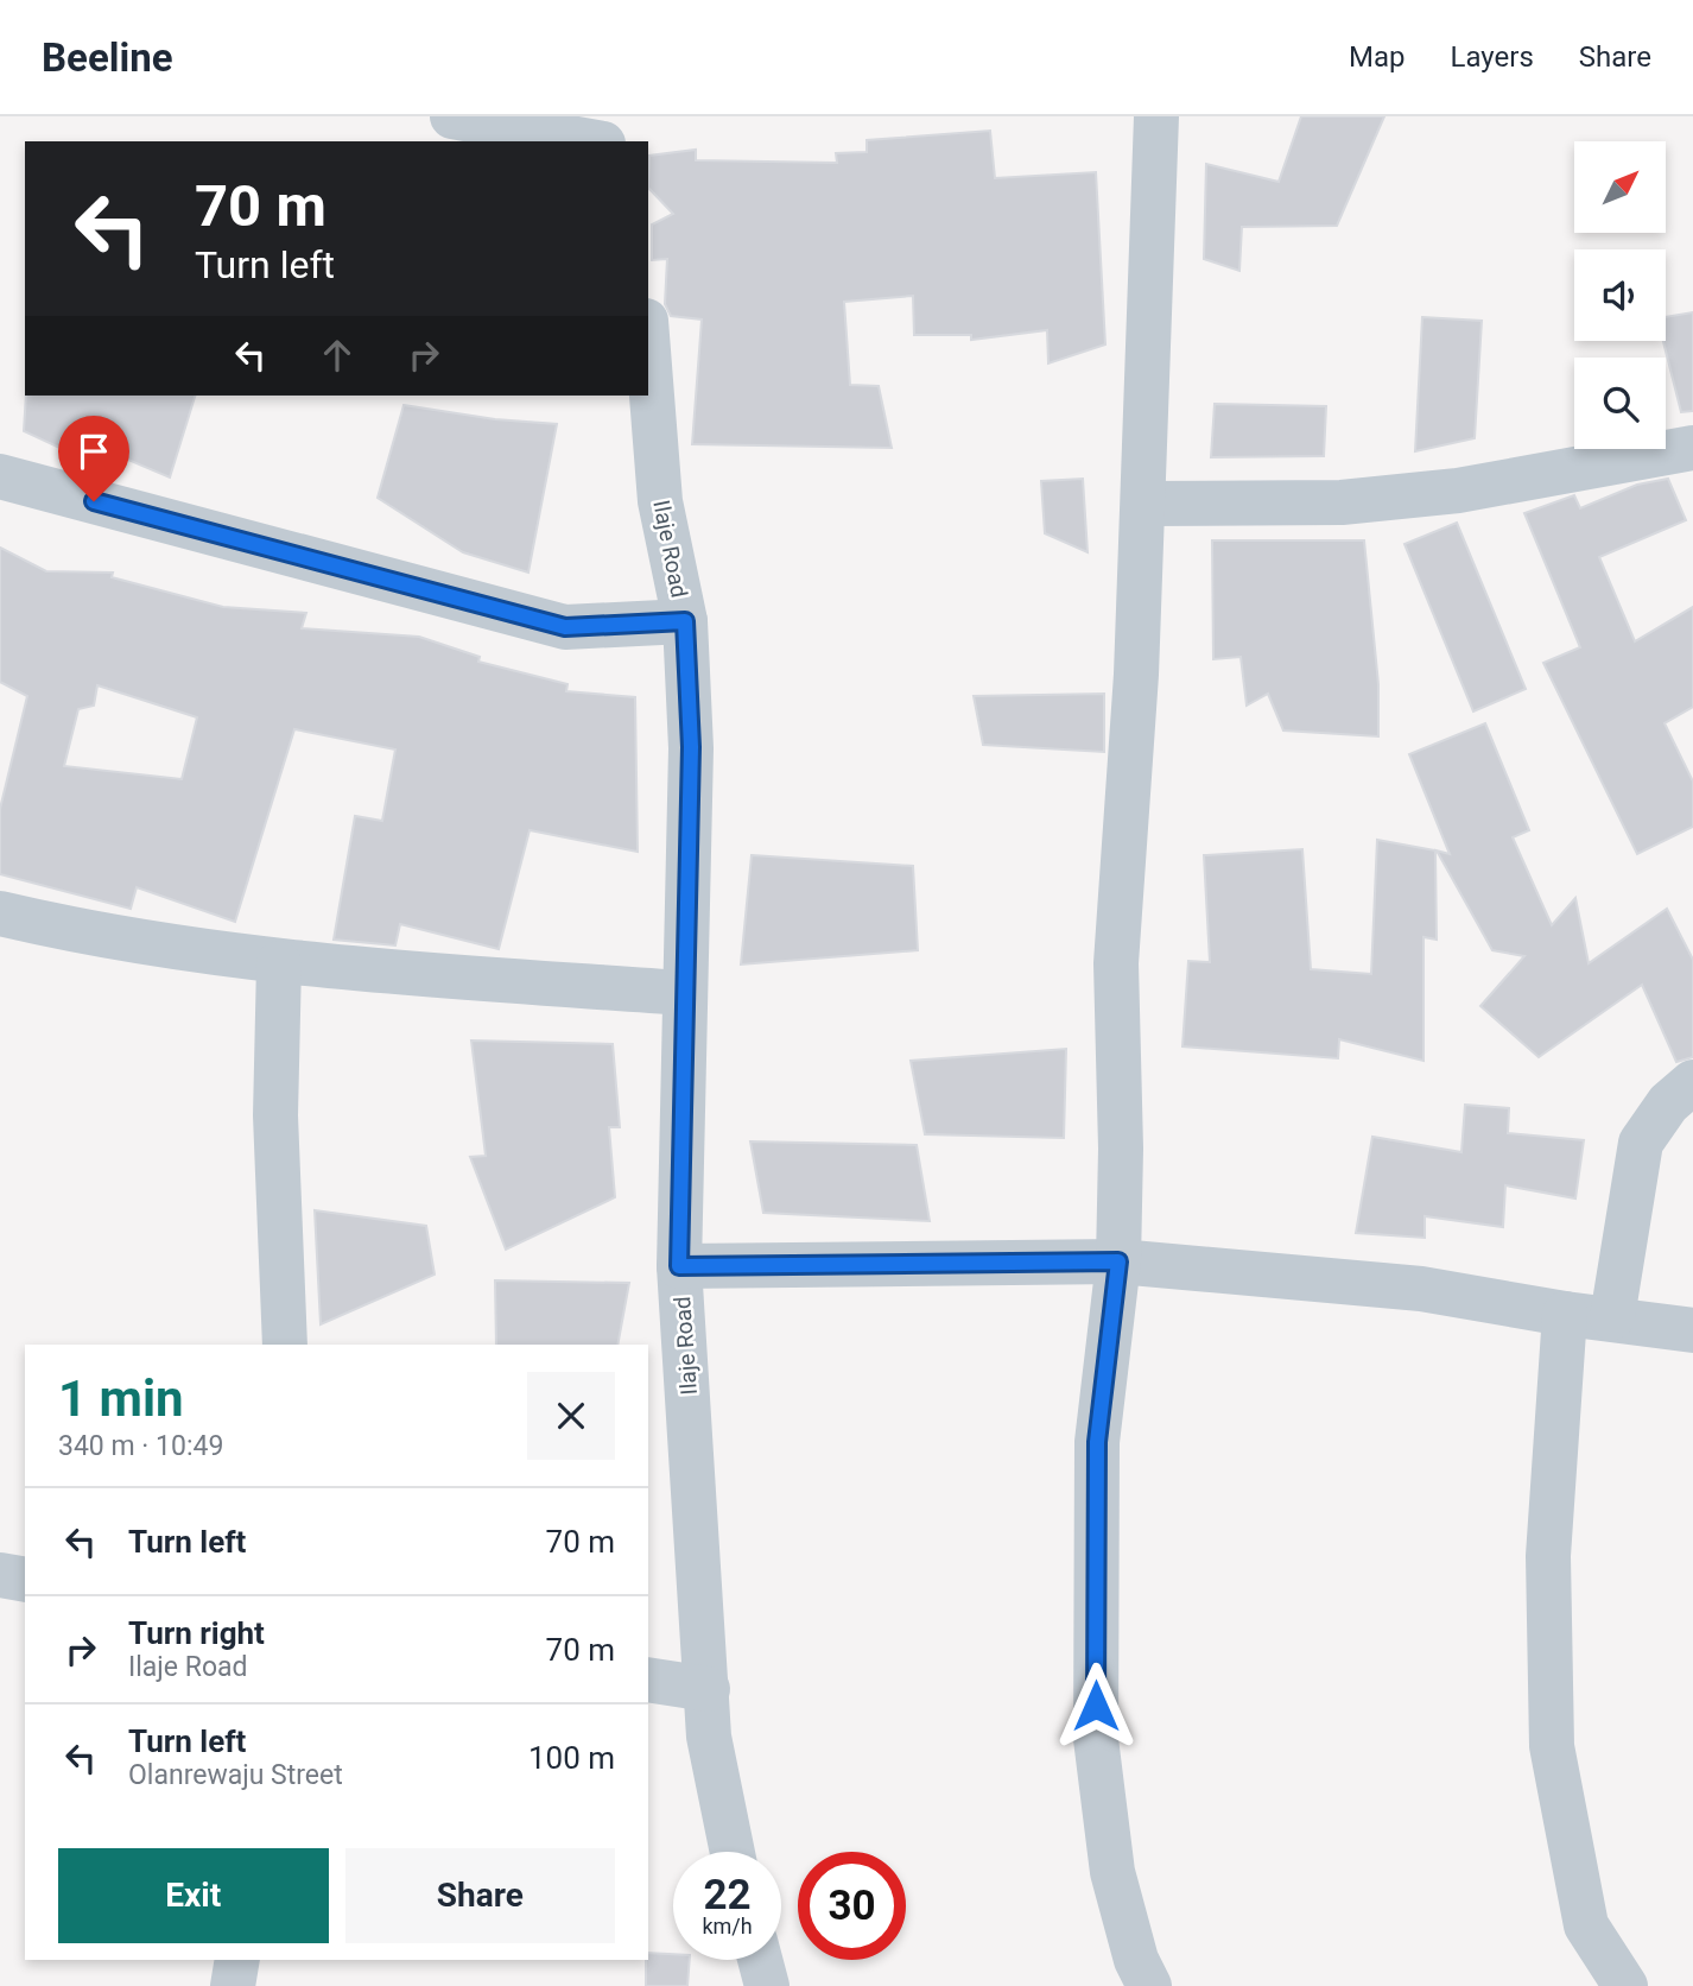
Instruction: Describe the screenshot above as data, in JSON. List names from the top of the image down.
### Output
{
  "streets": {
    "street": ["Ilaje Road"]
  },
  "north": "top right",
  "page": {
    "header": "Beeline",
    "nav": ["Map", "Layers", "Share"],
    "turn": ["70 m", "Turn left"],
    "heading": ["1 min", "340 m · 10:49"],
    "list": [
      {
        "name": "Turn left",
        "value": "70 m"
      },
      {
        "name": "Turn right",
        "note": "Ilaje Road",
        "value": "70 m"
      },
      {
        "name": "Turn left",
        "note": "Olanrewaju Street",
        "value": "100 m"
      }
    ],
    "buttons": ["Exit", "Share"],
    "speed": "22 km/h",
    "limit": "30"
  }
}
